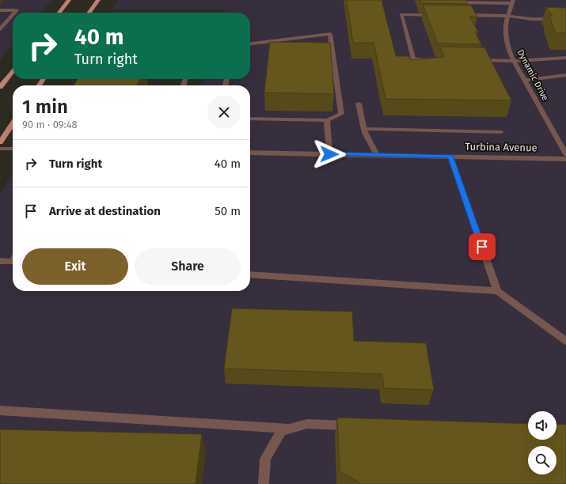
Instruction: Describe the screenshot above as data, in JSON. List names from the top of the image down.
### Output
{
  "streets": {
    "street": ["Dynamic Drive", "Turbina Avenue"]
  },
  "page": {
    "turn": ["40 m", "Turn right"],
    "heading": ["1 min", "90 m · 09:48"],
    "list": [
      {
        "name": "Turn right",
        "value": "40 m"
      },
      {
        "name": "Arrive at destination",
        "value": "50 m"
      }
    ],
    "buttons": ["Exit", "Share"]
  }
}
